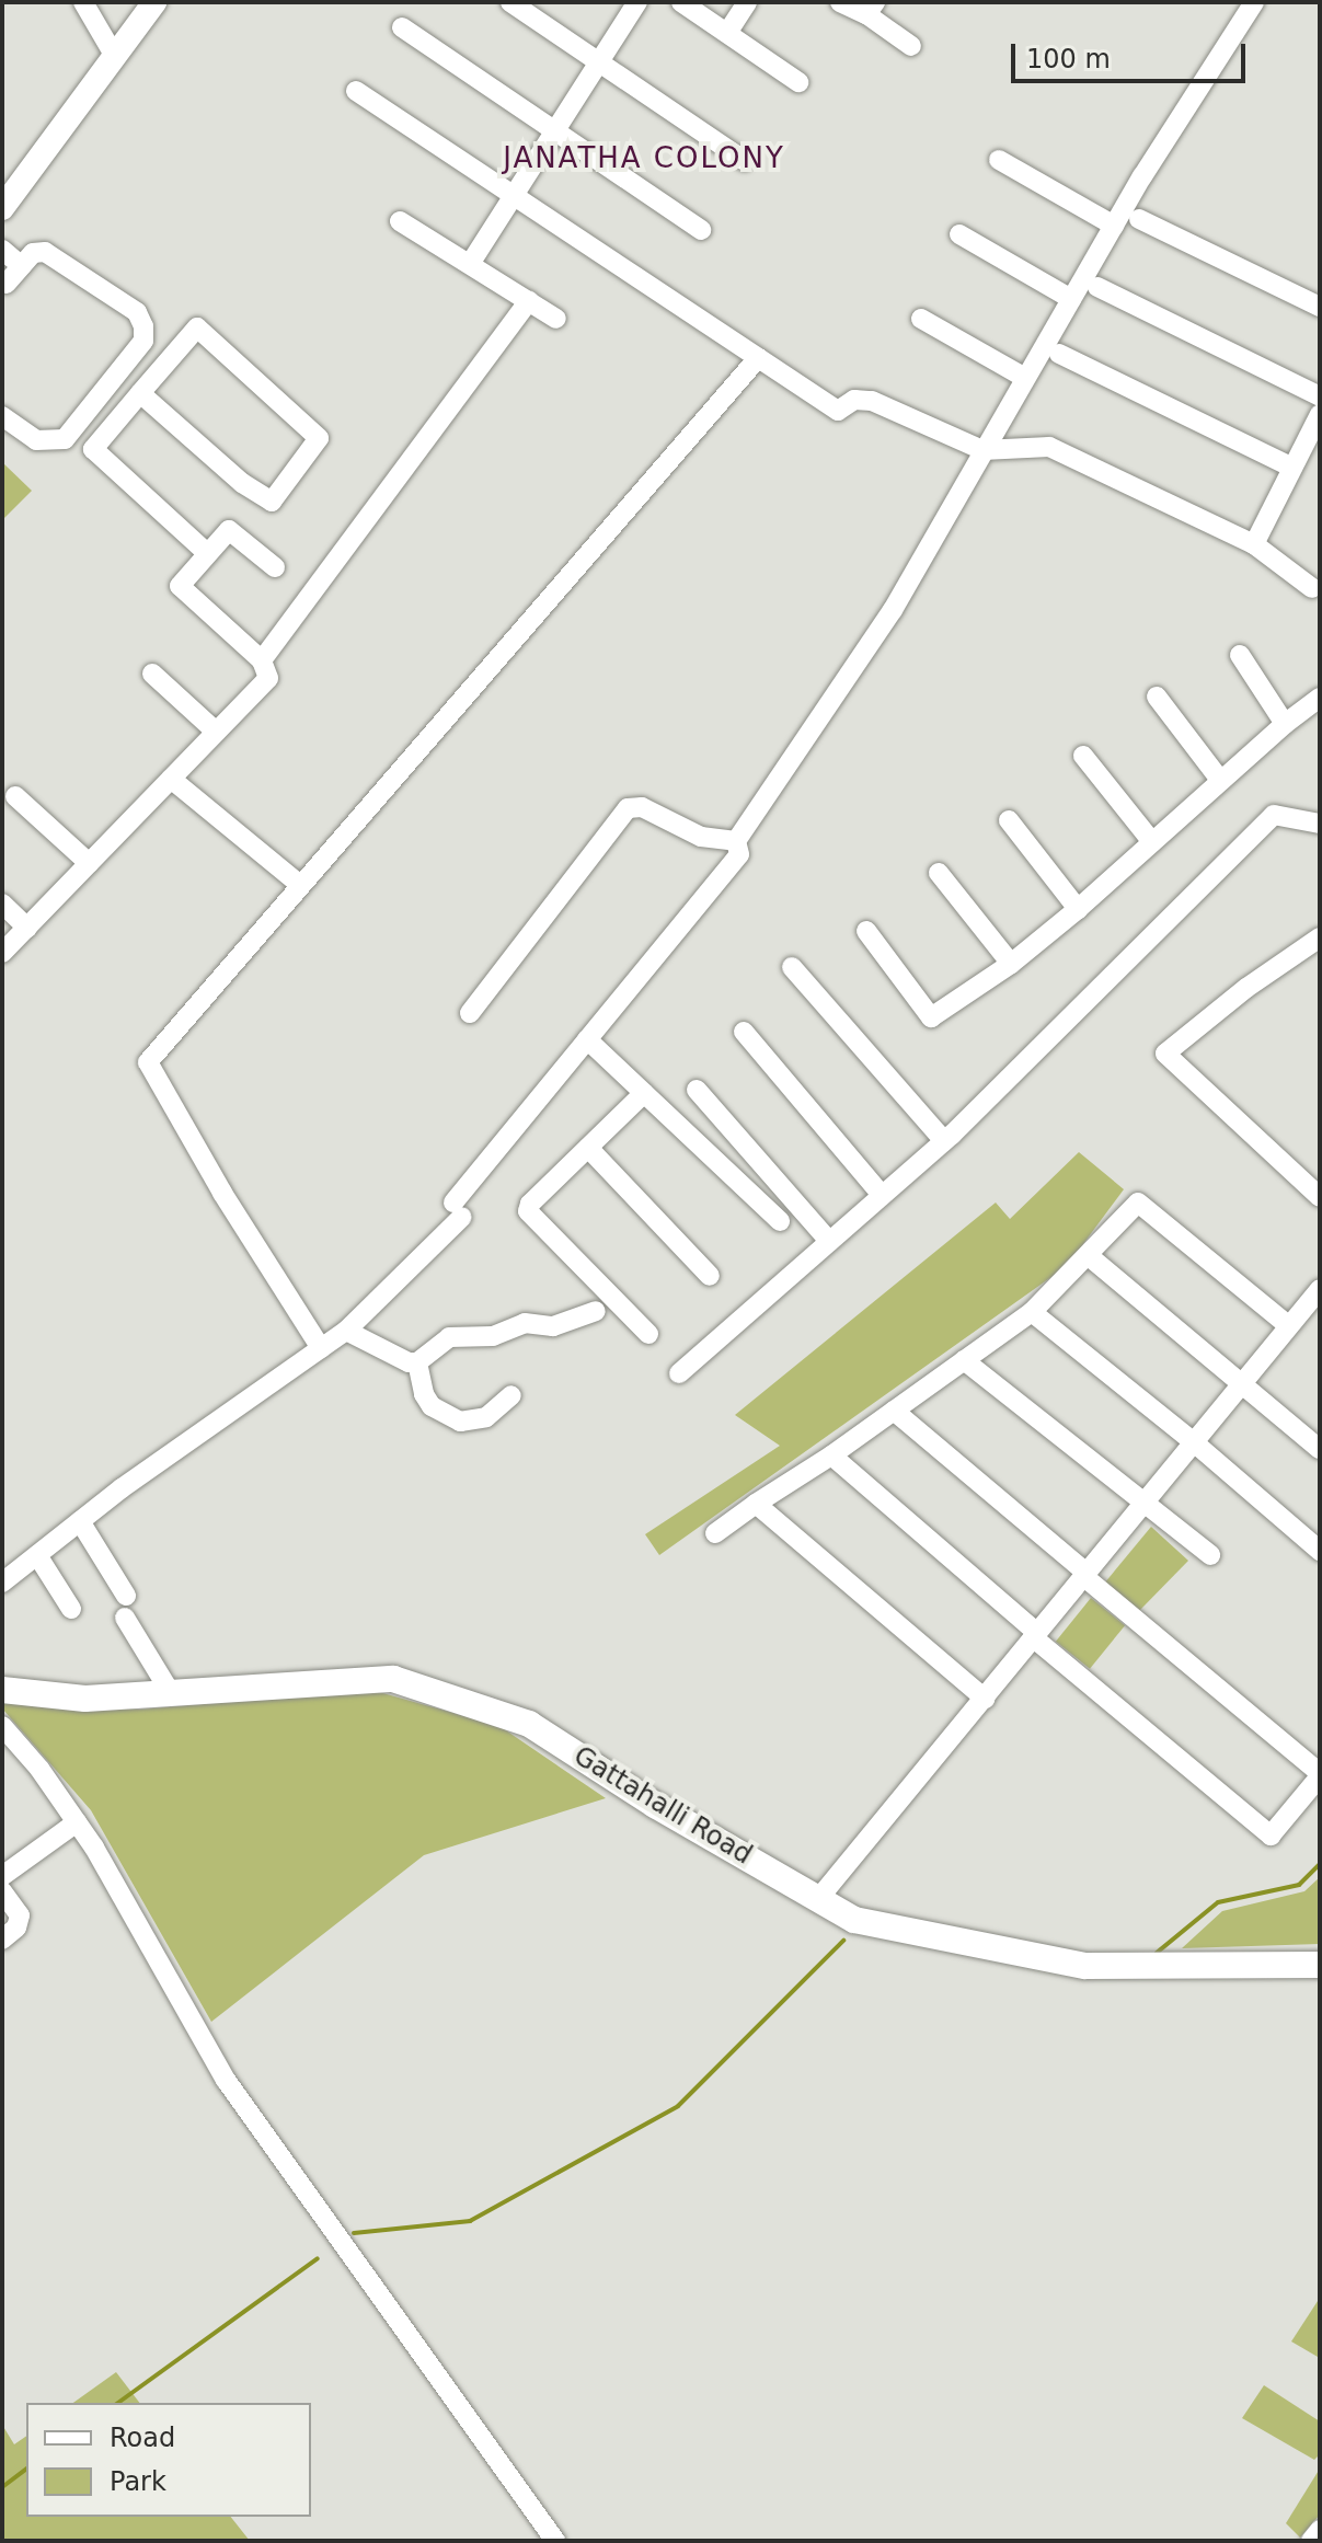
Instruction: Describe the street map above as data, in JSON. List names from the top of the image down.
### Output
{
  "streets": {
    "main road": ["Gattahalli Road"]
  },
  "districts": ["JANATHA COLONY"],
  "legend": ["Road", "Park"],
  "scale_bar": "100 m"
}
